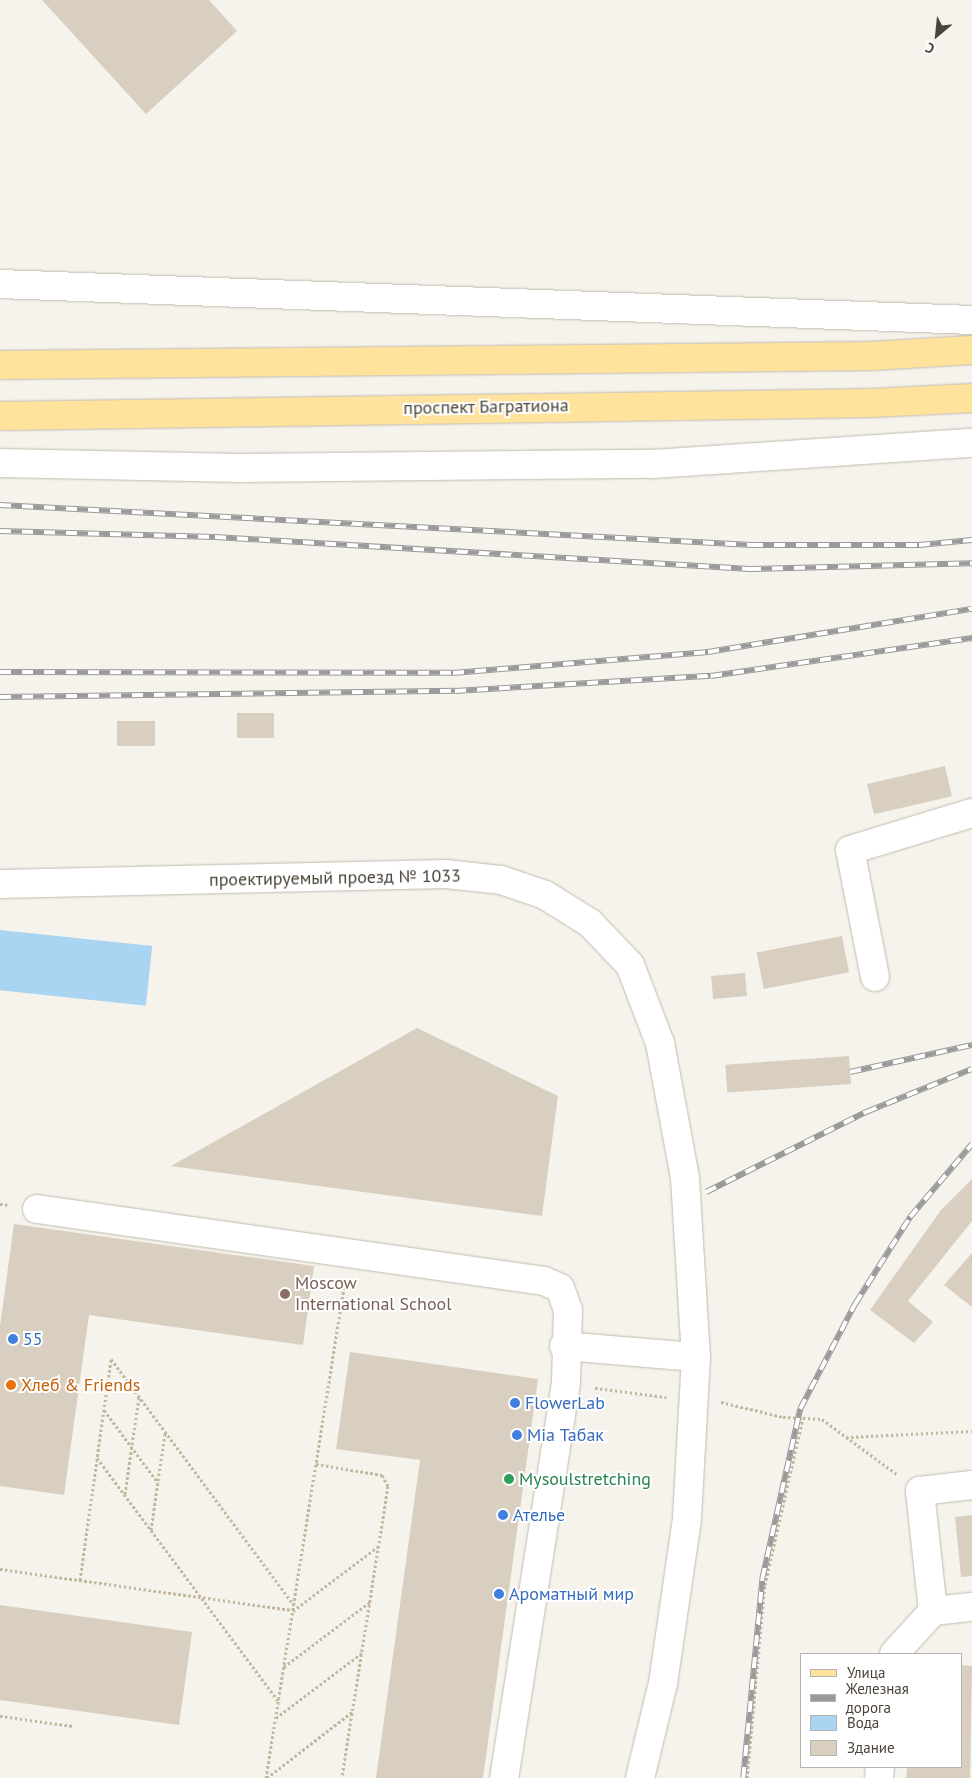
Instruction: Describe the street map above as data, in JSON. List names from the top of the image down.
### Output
{
  "streets": {
    "main road": ["проспект Багратиона"],
    "street": ["проектируемый проезд № 1033"]
  },
  "places": [
    "Moscow International School",
    "55",
    "Хлеб & Friends",
    "FlowerLab",
    "Mia Табак",
    "Mysoulstretching",
    "Ателье",
    "Ароматный мир"
  ],
  "legend": [
    "Улица",
    "Железная дорога",
    "Вода",
    "Здание"
  ],
  "north": "bottom left"
}
